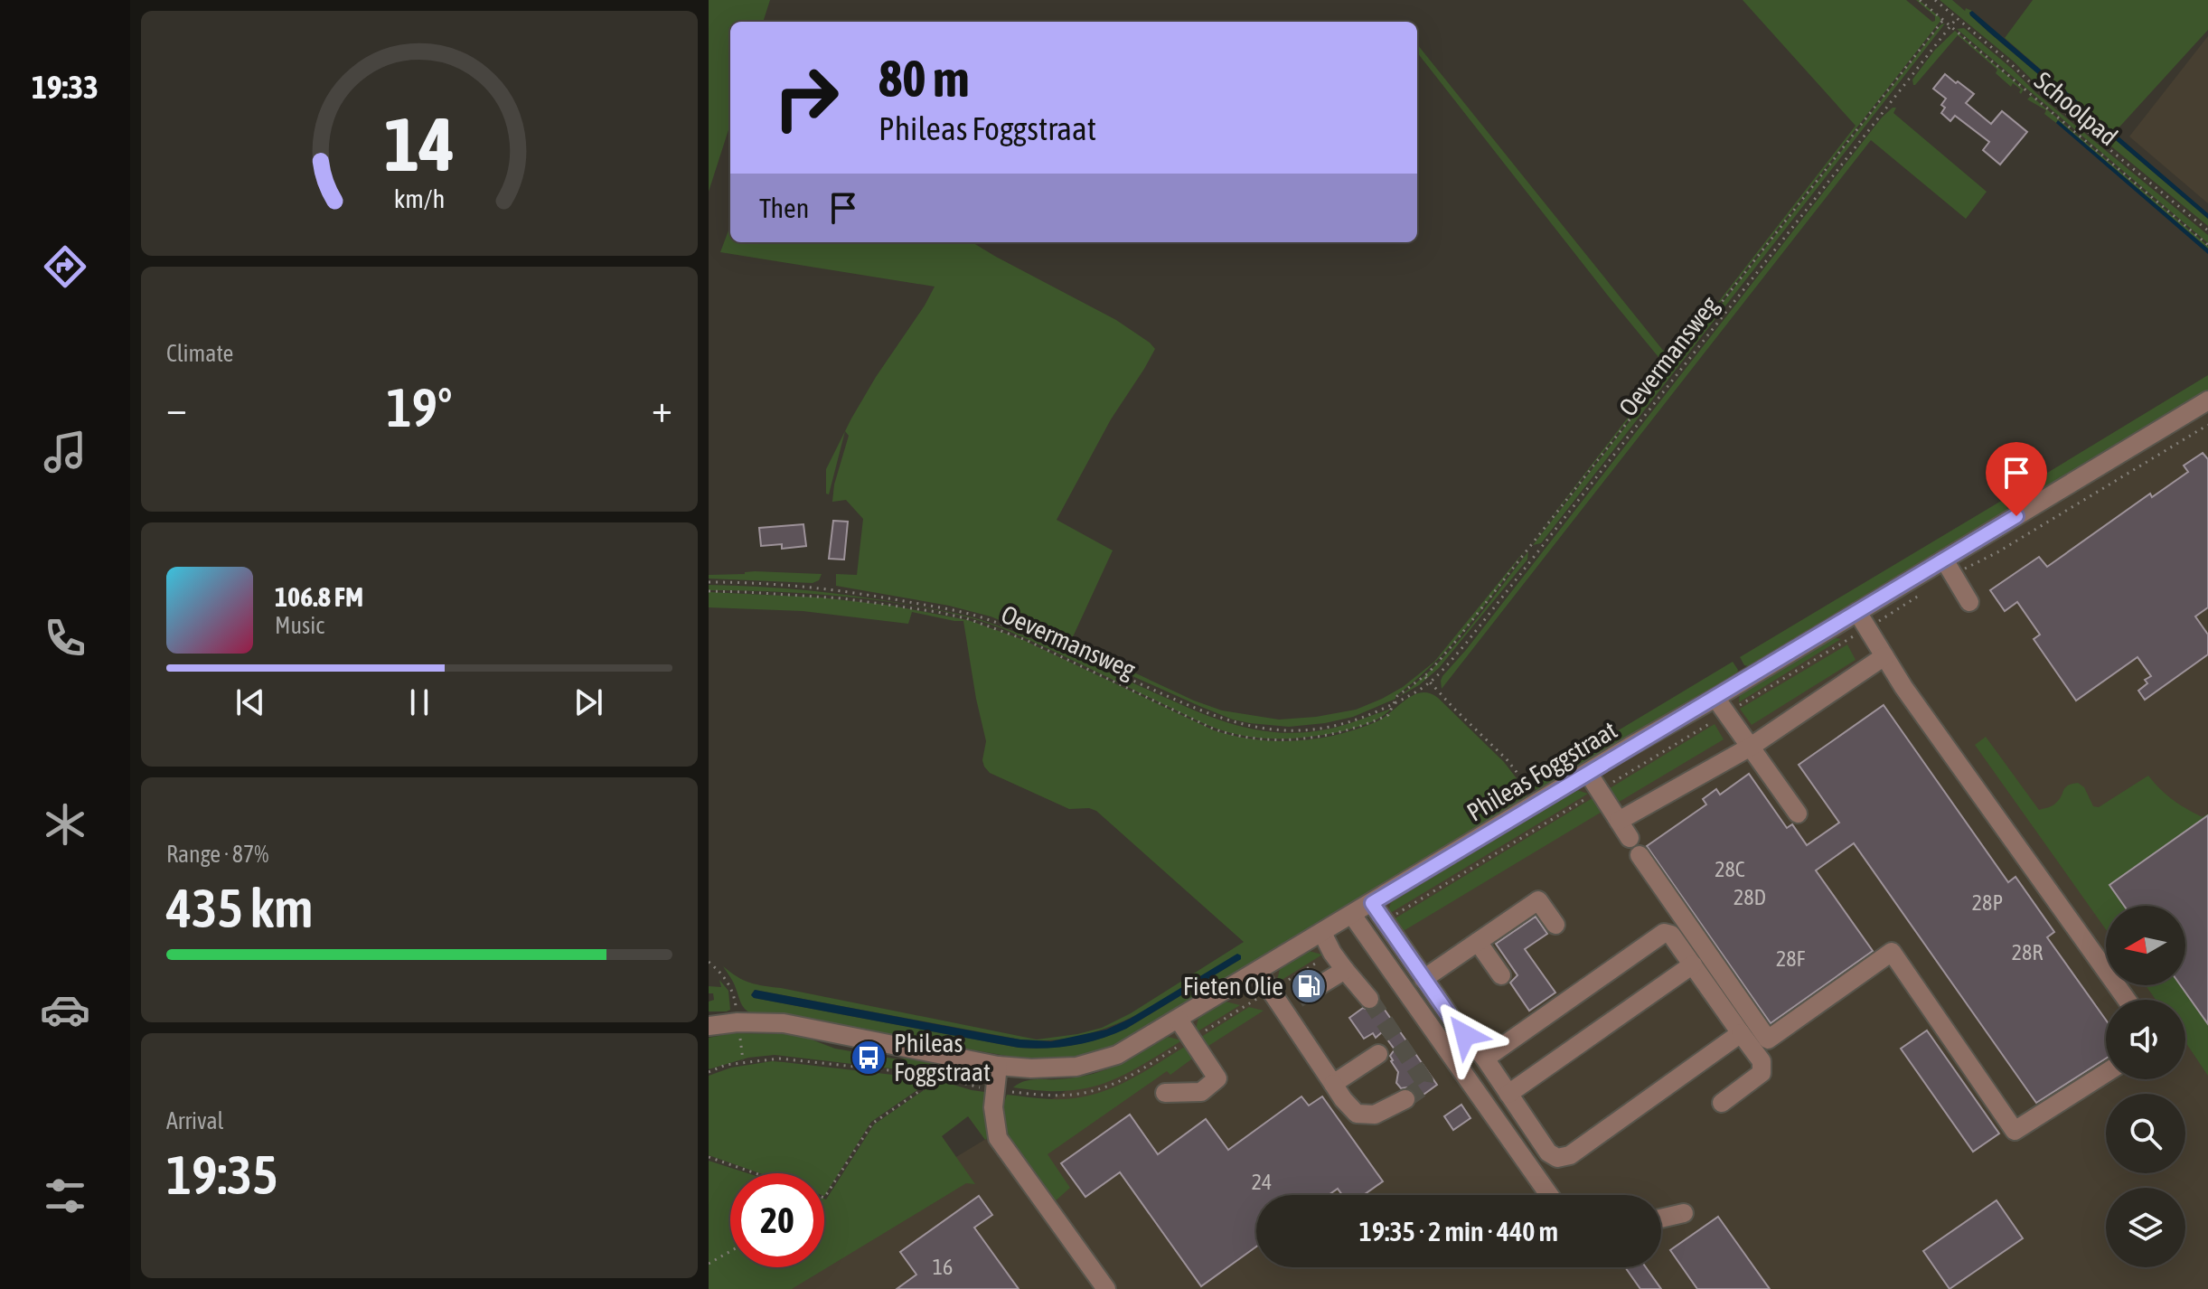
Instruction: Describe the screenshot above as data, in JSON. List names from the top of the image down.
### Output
{
  "streets": {
    "street": ["Phileas Foggstraat"],
    "path": ["Schoolpad", "Oevermansweg"]
  },
  "crossings": [
    ["Schoolpad", "Oevermansweg"]
  ],
  "places": {
    "fuel station": ["Fieten Olie"],
    "bus stop": ["Phileas Foggstraat"]
  },
  "house_numbers": [
    "28C",
    "28D",
    "28P",
    "28R",
    "28F",
    "24",
    "16"
  ],
  "north": "left",
  "page": {
    "tabs": "19:33",
    "turn": ["80 m", "Phileas Foggstraat"],
    "then": "Then",
    "tile": [
      "Climate",
      ["Range · 87%", "435 km"],
      ["Arrival", "19:35"]
    ],
    "heat": ["−", "19°", "+"],
    "song": ["106.8 FM", "Music"],
    "limit": "20",
    "trip": "19:35 · 2 min · 440 m",
    "gauge": ["14", "km/h"]
  }
}
